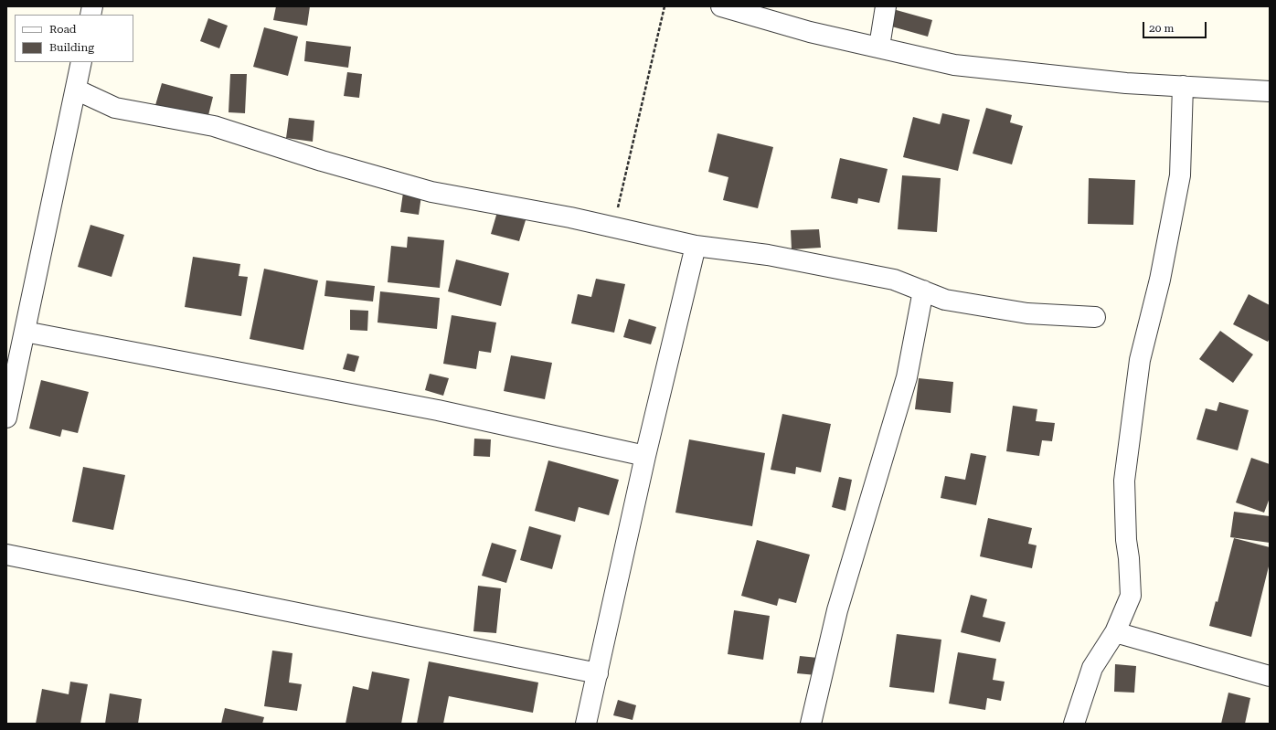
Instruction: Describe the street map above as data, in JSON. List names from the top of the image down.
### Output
{
  "legend": ["Road", "Building"],
  "scale_bar": "20 m"
}
